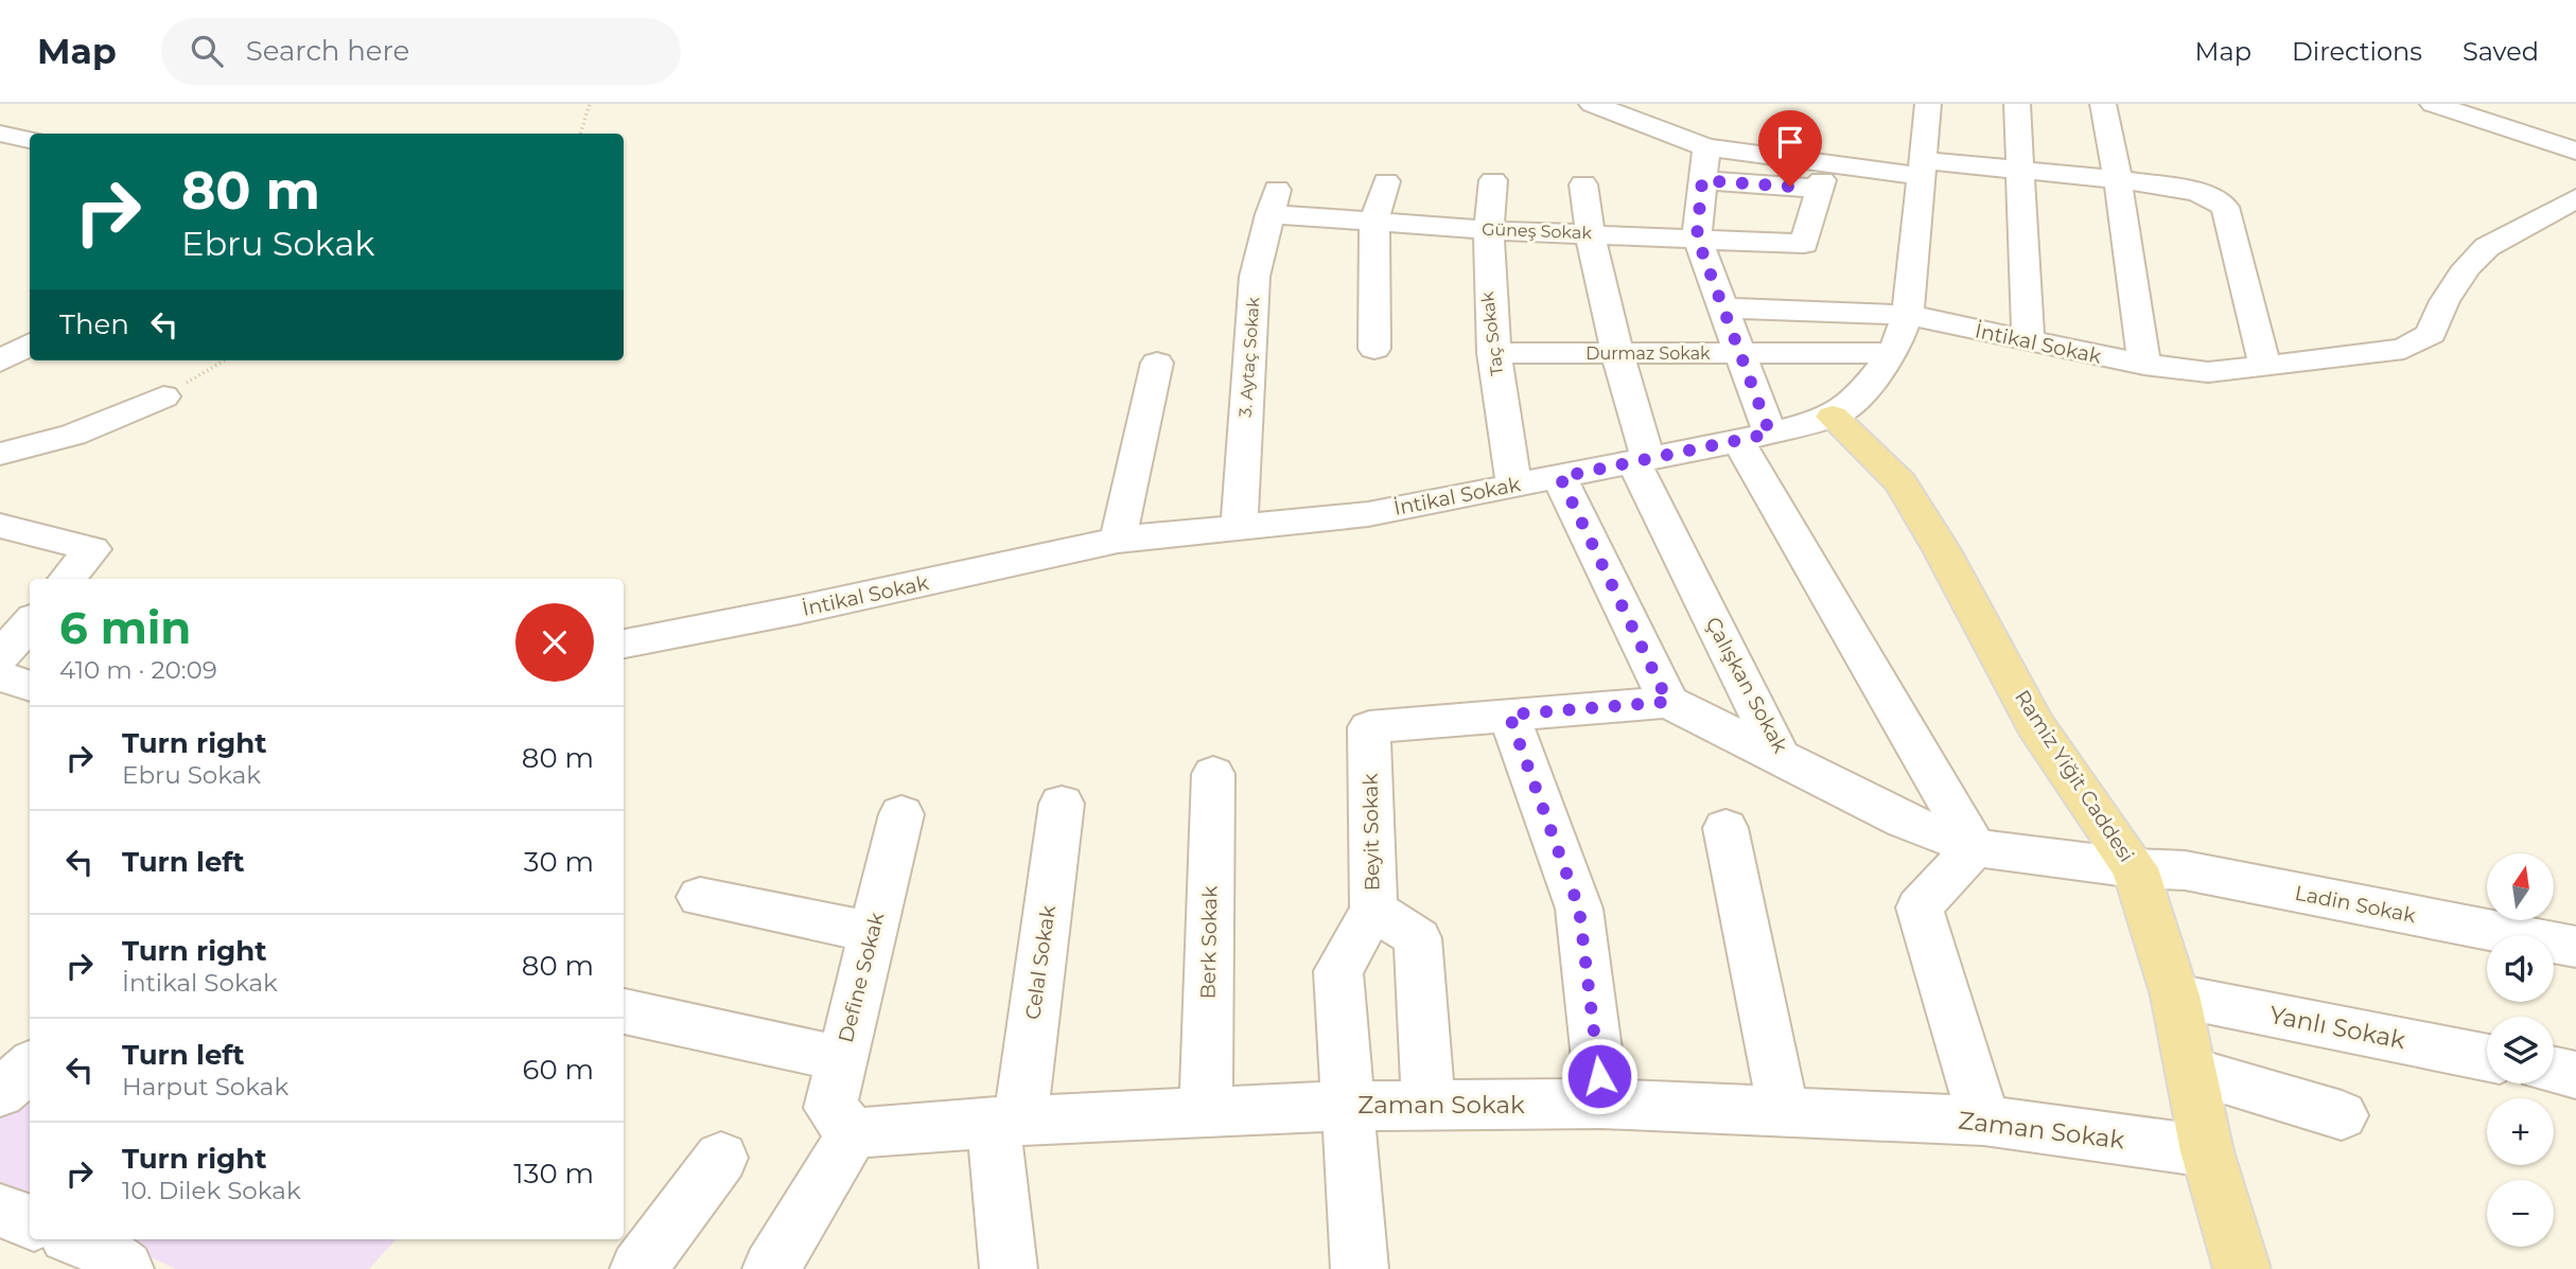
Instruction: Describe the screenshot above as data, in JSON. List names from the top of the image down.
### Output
{
  "streets": {
    "main road": ["Ramiz Yiğit Caddesi"],
    "street": [
      "Güneş Sokak",
      "Taç Sokak",
      "İntikal Sokak",
      "Durmaz Sokak",
      "3. Aytaç Sokak",
      "Çalışkan Sokak",
      "Beyit Sokak",
      "Ladin Sokak",
      "Berk Sokak",
      "Celal Sokak",
      "Define Sokak",
      "Yanlı Sokak",
      "Zaman Sokak"
    ]
  },
  "crossings": [
    ["Güneş Sokak", "Taç Sokak"],
    ["Güneş Sokak", "3. Aytaç Sokak"],
    ["Güneş Sokak", "Çalışkan Sokak"],
    ["Taç Sokak", "İntikal Sokak"],
    ["Taç Sokak", "Durmaz Sokak"],
    ["İntikal Sokak", "Durmaz Sokak"],
    ["İntikal Sokak", "3. Aytaç Sokak"],
    ["İntikal Sokak", "Çalışkan Sokak"],
    ["İntikal Sokak", "Ramiz Yiğit Caddesi"],
    ["Durmaz Sokak", "Çalışkan Sokak"],
    ["Çalışkan Sokak", "Ramiz Yiğit Caddesi"],
    ["Çalışkan Sokak", "Ladin Sokak"],
    ["Ramiz Yiğit Caddesi", "Ladin Sokak"],
    ["Ramiz Yiğit Caddesi", "Yanlı Sokak"],
    ["Ramiz Yiğit Caddesi", "Zaman Sokak"],
    ["Beyit Sokak", "Zaman Sokak"],
    ["Berk Sokak", "Zaman Sokak"],
    ["Celal Sokak", "Zaman Sokak"],
    ["Define Sokak", "Zaman Sokak"]
  ],
  "north": "top",
  "page": {
    "header": "Map",
    "search": "Search here",
    "nav": ["Map", "Directions", "Saved"],
    "turn": ["80 m", "Ebru Sokak"],
    "then": "Then",
    "heading": ["6 min", "410 m · 20:09"],
    "list": [
      {
        "name": "Turn right",
        "note": "Ebru Sokak",
        "value": "80 m"
      },
      {
        "name": "Turn left",
        "value": "30 m"
      },
      {
        "name": "Turn right",
        "note": "İntikal Sokak",
        "value": "80 m"
      },
      {
        "name": "Turn left",
        "note": "Harput Sokak",
        "value": "60 m"
      },
      {
        "name": "Turn right",
        "note": "10. Dilek Sokak",
        "value": "130 m"
      }
    ],
    "map_buttons": ["+", "−"]
  }
}
